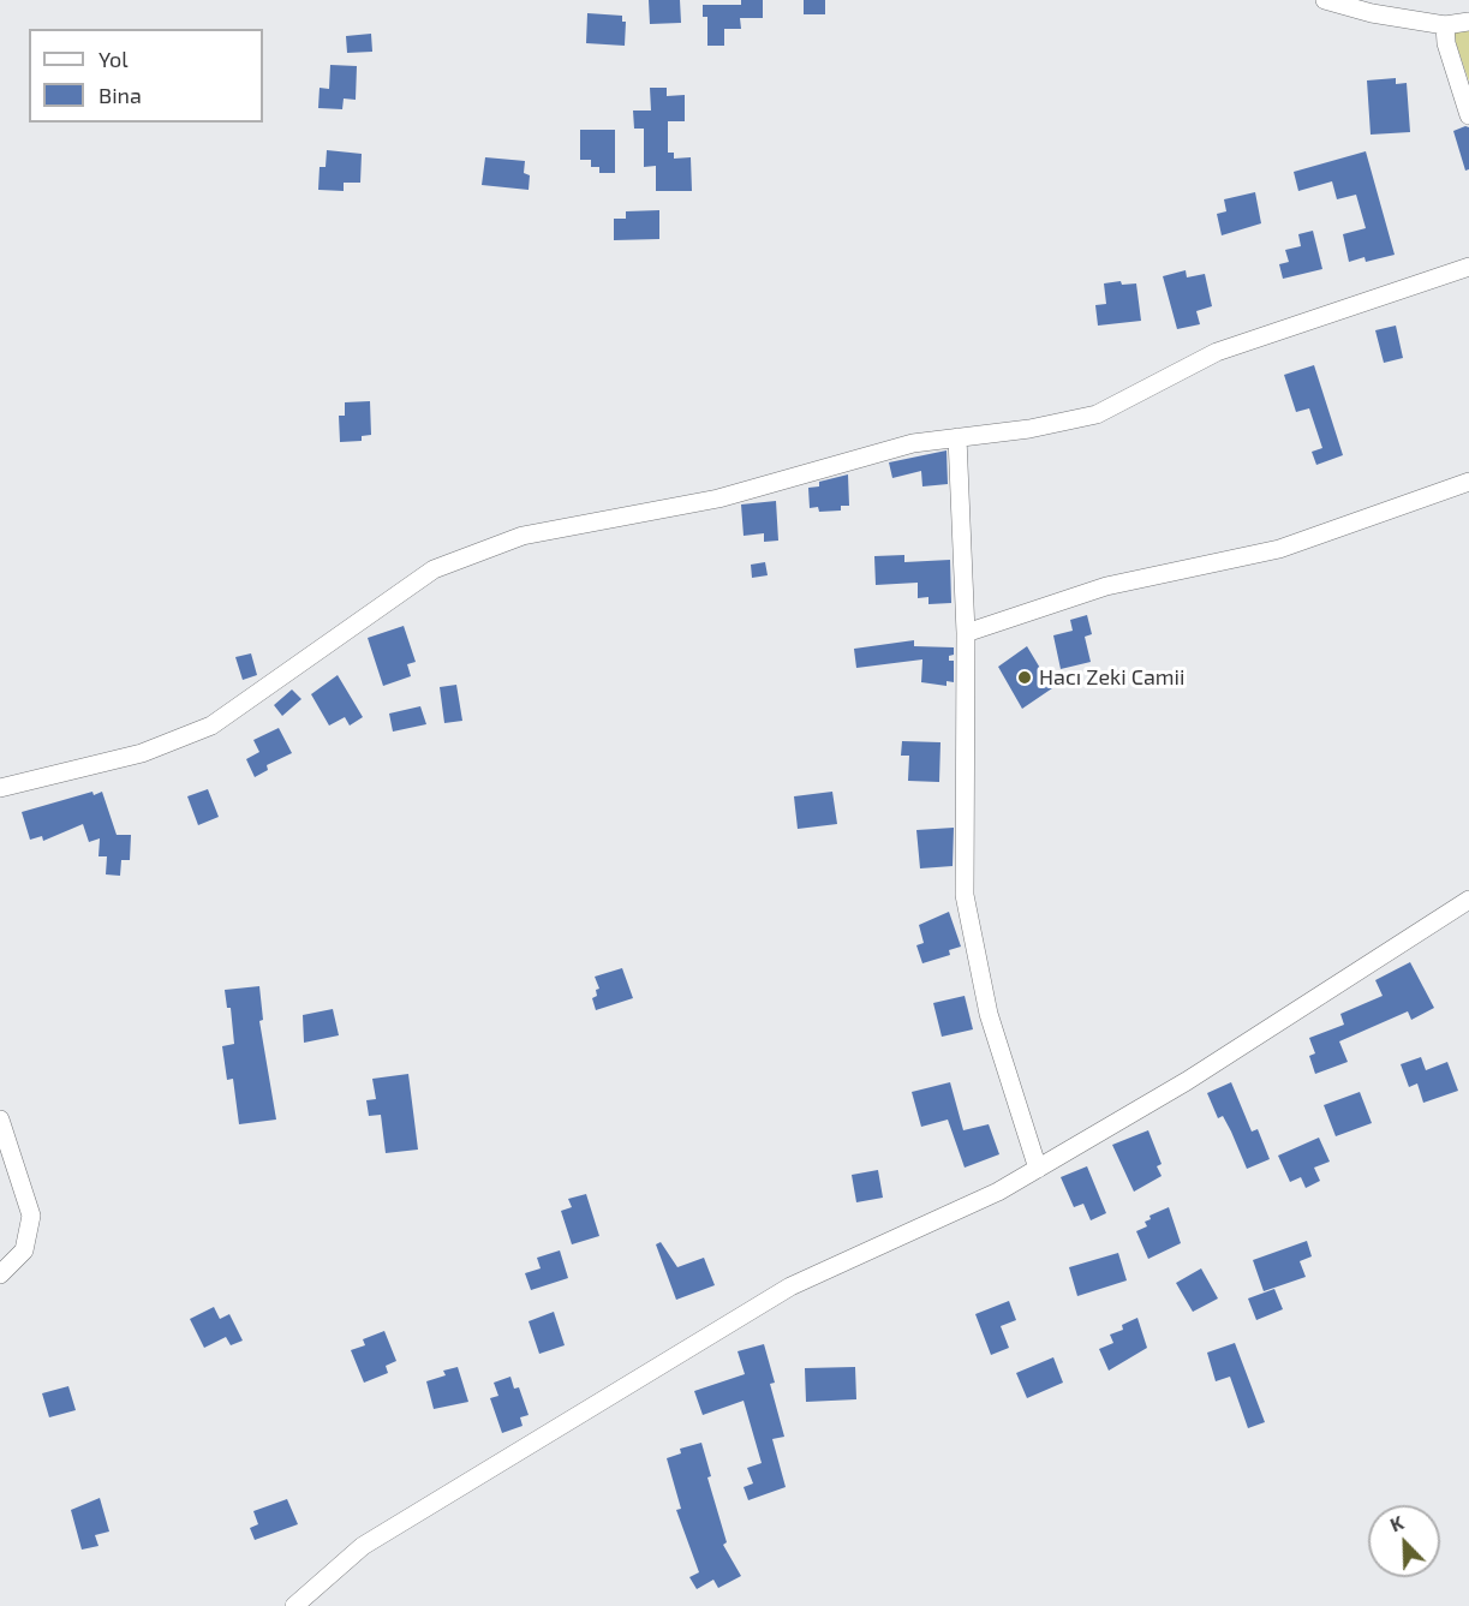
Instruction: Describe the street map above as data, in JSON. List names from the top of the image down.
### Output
{
  "places": ["Hacı Zeki Camii"],
  "legend": ["Yol", "Bina"],
  "north": "top left"
}
